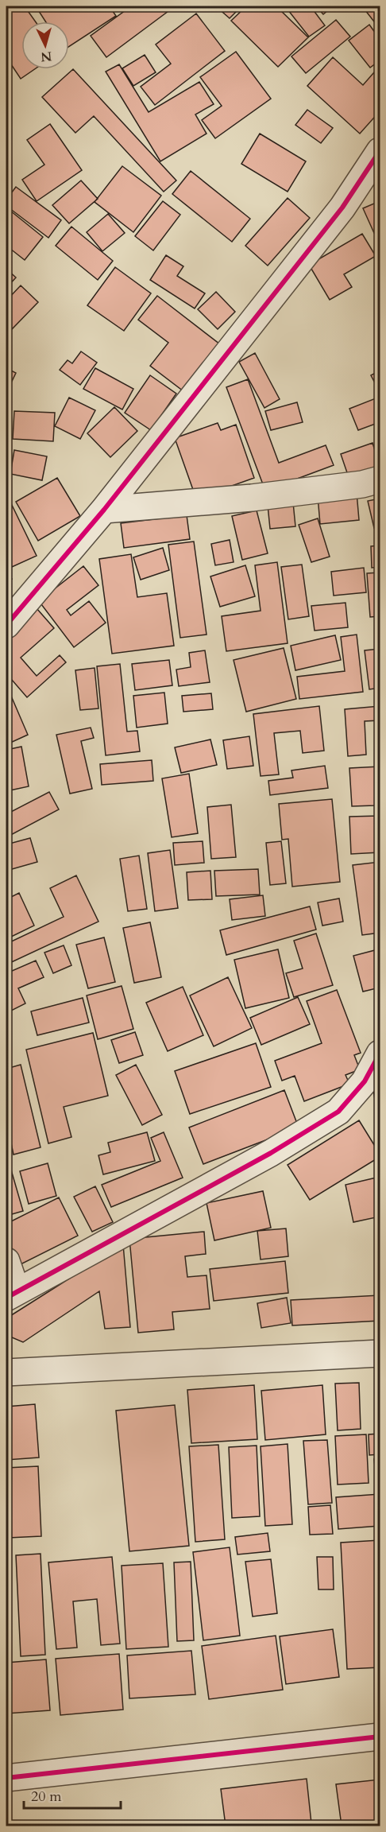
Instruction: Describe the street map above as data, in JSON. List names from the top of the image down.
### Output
{
  "scale_bar": "20 m",
  "north": "bottom"
}
